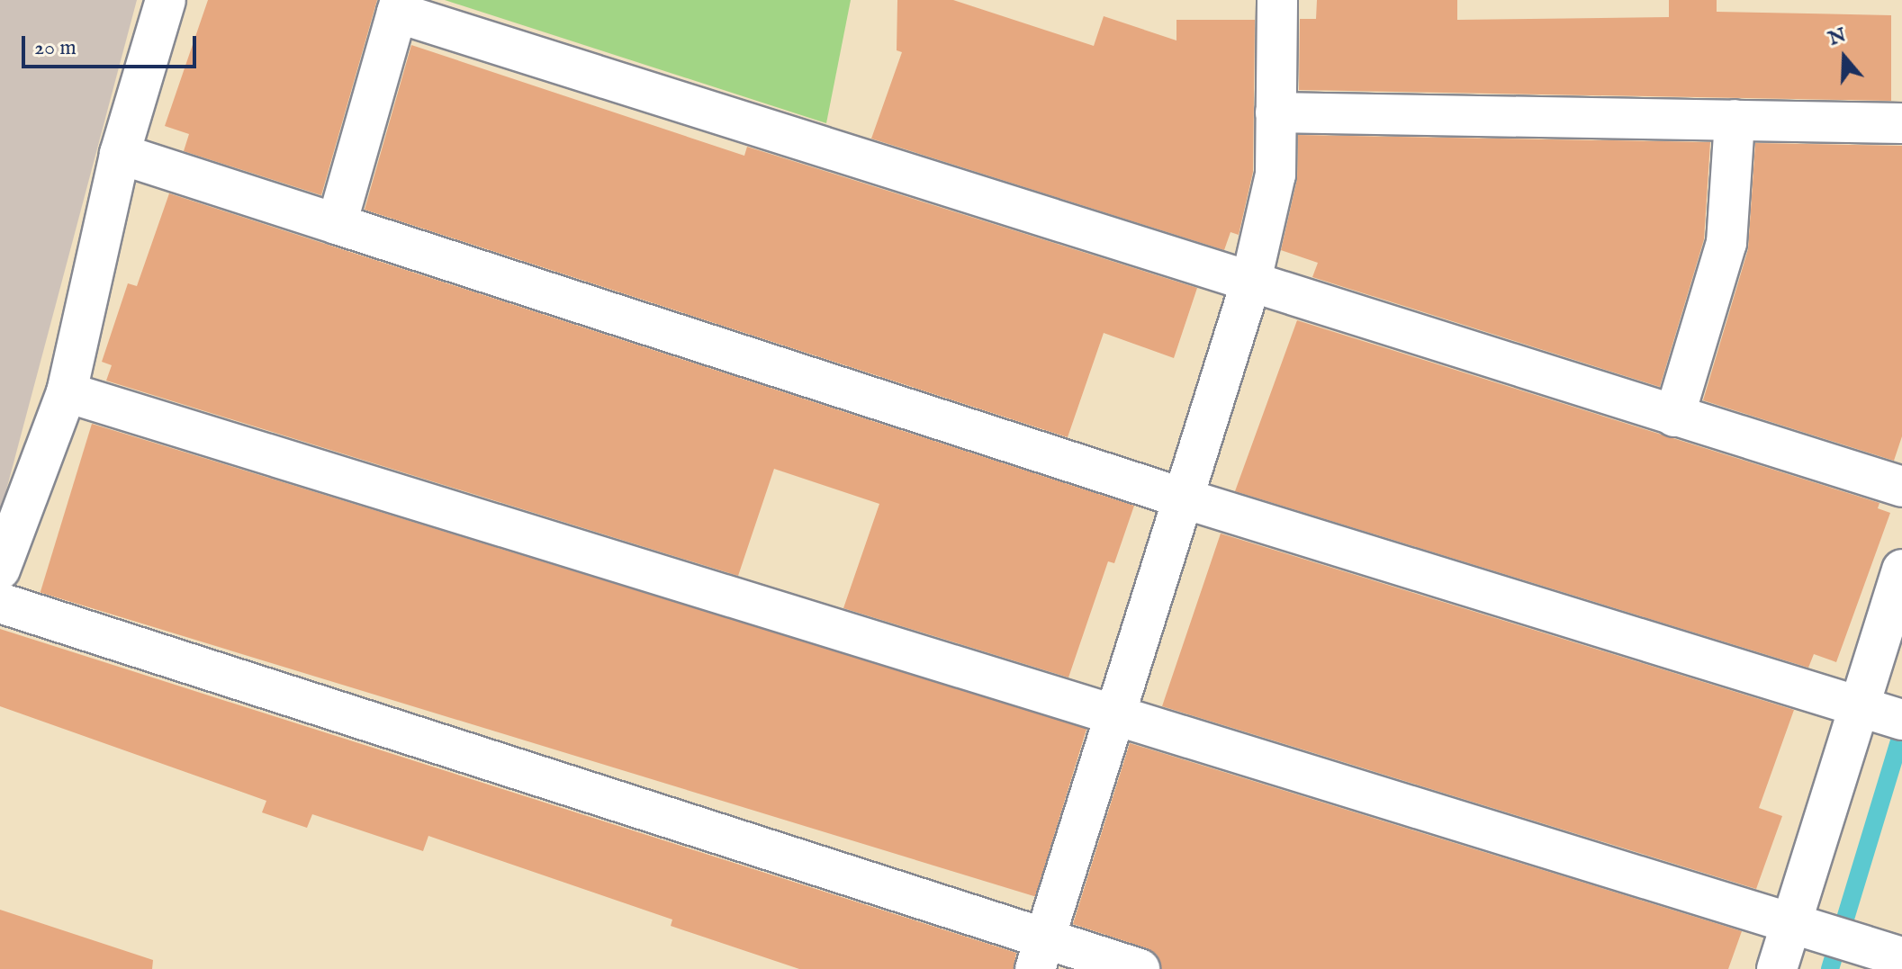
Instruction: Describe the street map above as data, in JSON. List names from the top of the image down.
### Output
{
  "scale_bar": "20 m",
  "north": "top"
}
